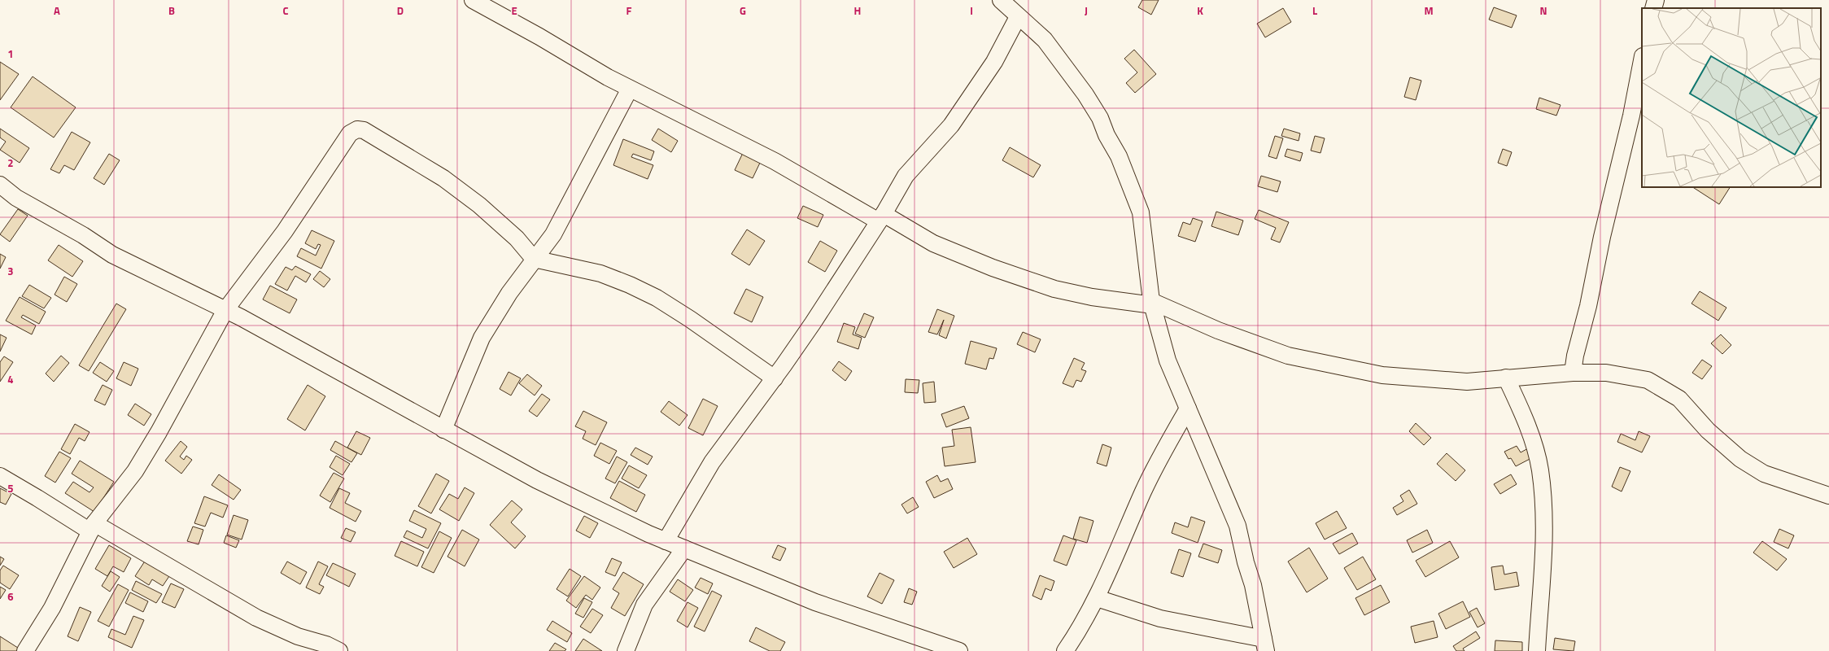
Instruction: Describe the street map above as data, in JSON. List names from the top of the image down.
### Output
{
  "grid": {
    "columns": [
      "A",
      "B",
      "C",
      "D",
      "E",
      "F",
      "G",
      "H",
      "I",
      "J",
      "K",
      "L",
      "M",
      "N"
    ],
    "rows": [
      "1",
      "2",
      "3",
      "4",
      "5",
      "6"
    ]
  }
}
